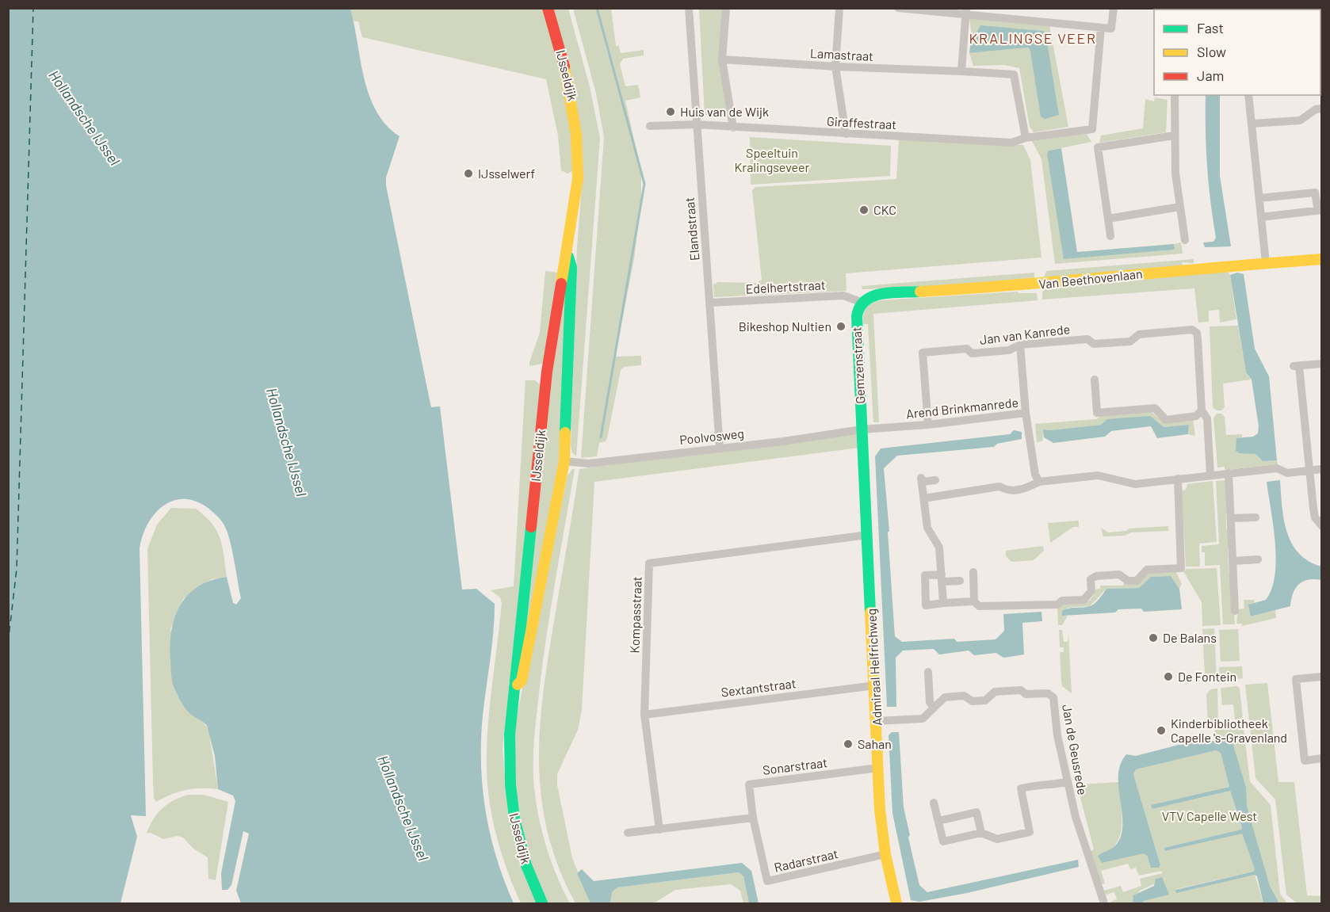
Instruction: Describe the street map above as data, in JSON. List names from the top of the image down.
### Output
{
  "streets": {
    "street": [
      "Lamastraat",
      "IJsseldijk",
      "Giraffestraat",
      "Elandstraat",
      "Van Beethovenlaan",
      "Edelhertstraat",
      "Jan van Kanrede",
      "Gemzenstraat",
      "Arend Brinkmanrede",
      "Poolvosweg",
      "Kompasstraat",
      "Admiraal Helfrichweg",
      "Sextantstraat",
      "Jan de Geusrede",
      "Sonarstraat",
      "Radarstraat"
    ]
  },
  "crossings": [
    ["Lamastraat", "Giraffestraat"],
    ["Giraffestraat", "Elandstraat"],
    ["Elandstraat", "Edelhertstraat"],
    ["Elandstraat", "Poolvosweg"],
    ["Van Beethovenlaan", "Edelhertstraat"],
    ["Van Beethovenlaan", "Gemzenstraat"],
    ["Edelhertstraat", "Gemzenstraat"],
    ["Jan van Kanrede", "Arend Brinkmanrede"],
    ["Gemzenstraat", "Arend Brinkmanrede"],
    ["Gemzenstraat", "Poolvosweg"],
    ["Gemzenstraat", "Admiraal Helfrichweg"],
    ["Arend Brinkmanrede", "Poolvosweg"],
    ["Arend Brinkmanrede", "Admiraal Helfrichweg"],
    ["Poolvosweg", "Admiraal Helfrichweg"],
    ["Kompasstraat", "Admiraal Helfrichweg"],
    ["Kompasstraat", "Sextantstraat"],
    ["Admiraal Helfrichweg", "Sextantstraat"],
    ["Admiraal Helfrichweg", "Jan de Geusrede"],
    ["Admiraal Helfrichweg", "Sonarstraat"],
    ["Admiraal Helfrichweg", "Radarstraat"],
    ["Sonarstraat", "Radarstraat"]
  ],
  "districts": ["KRALINGSE VEER"],
  "water": ["Hollandsche IJssel"],
  "parks": ["Speeltuin Kralingseveer", "VTV Capelle West"],
  "places": [
    "Huis van de Wijk",
    "IJsselwerf",
    "CKC",
    "Bikeshop Nultien",
    "De Balans",
    "De Fontein",
    "Kinderbibliotheek Capelle 's-Gravenland",
    "Sahan"
  ],
  "legend": ["Fast", "Slow", "Jam"]
}
